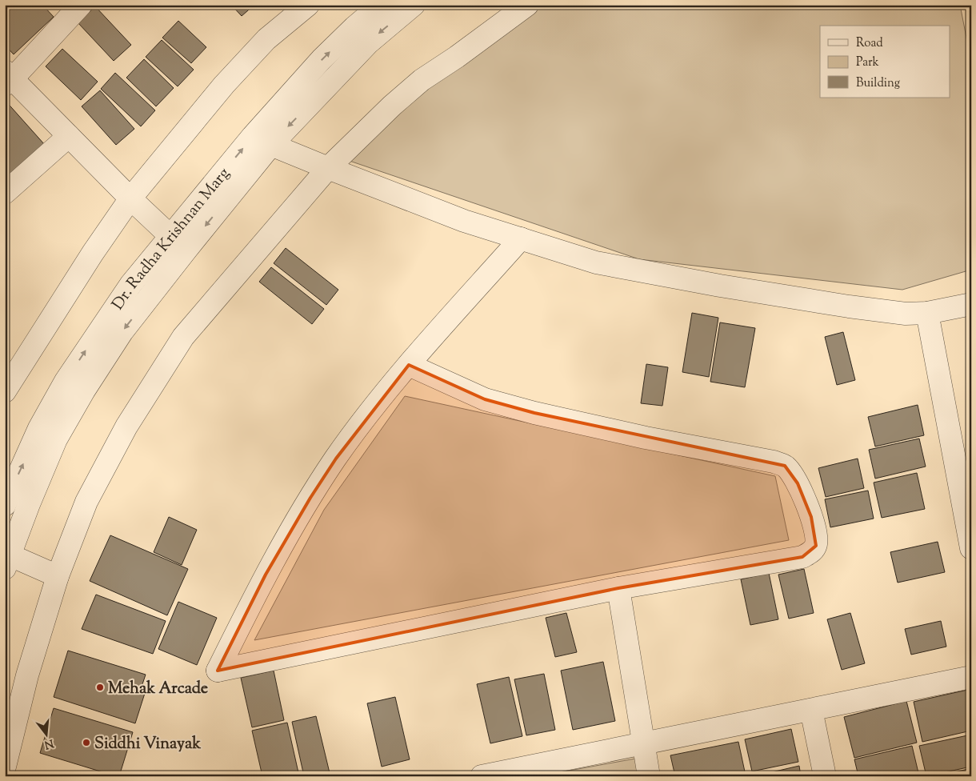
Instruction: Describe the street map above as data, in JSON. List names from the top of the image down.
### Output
{
  "streets": {
    "street": ["Dr. Radha Krishnan Marg"]
  },
  "places": ["Mehak Arcade", "Siddhi Vinayak"],
  "legend": ["Road", "Park", "Building"],
  "north": "bottom"
}
